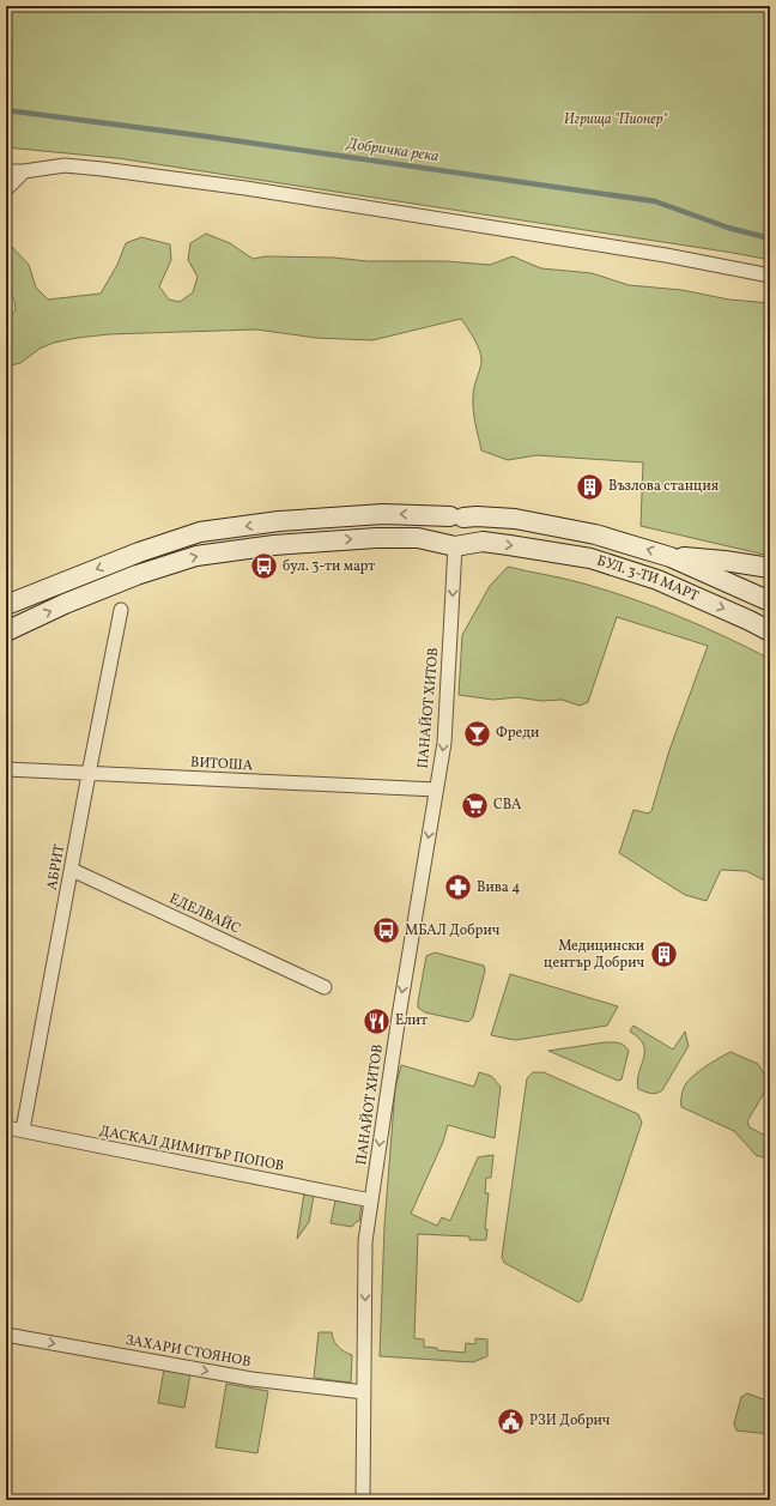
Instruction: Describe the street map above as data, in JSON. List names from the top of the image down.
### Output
{
  "streets": {
    "main road": ["БУЛ. 3-ТИ МАРТ"],
    "street": [
      "ПАНАЙОТ ХИТОВ",
      "ВИТОША",
      "АБРИТ",
      "ЕДЕЛВАЙС",
      "ДАСКАЛ ДИМИТЪР ПОПОВ",
      "ЗАХАРИ СТОЯНОВ"
    ]
  },
  "crossings": [
    ["БУЛ. 3-ТИ МАРТ", "ПАНАЙОТ ХИТОВ"],
    ["ПАНАЙОТ ХИТОВ", "ВИТОША"],
    ["ПАНАЙОТ ХИТОВ", "ДАСКАЛ ДИМИТЪР ПОПОВ"],
    ["ПАНАЙОТ ХИТОВ", "ЗАХАРИ СТОЯНОВ"],
    ["ВИТОША", "АБРИТ"],
    ["АБРИТ", "ЕДЕЛВАЙС"],
    ["АБРИТ", "ДАСКАЛ ДИМИТЪР ПОПОВ"]
  ],
  "one_way": ["ПАНАЙОТ ХИТОВ", "ЗАХАРИ СТОЯНОВ"],
  "water": ["Добричка река"],
  "parks": ["Игрища \"Пионер\""],
  "places": {
    "building": ["Възлова станция", "Медицински център Добрич"],
    "bus stop": ["бул. 3-ти март", "МБАЛ Добрич"],
    "bar": ["Фреди"],
    "supermarket": ["CBA"],
    "pharmacy": ["Вива 4"],
    "restaurant": ["Елит"],
    "public building": ["РЗИ Добрич"]
  }
}
